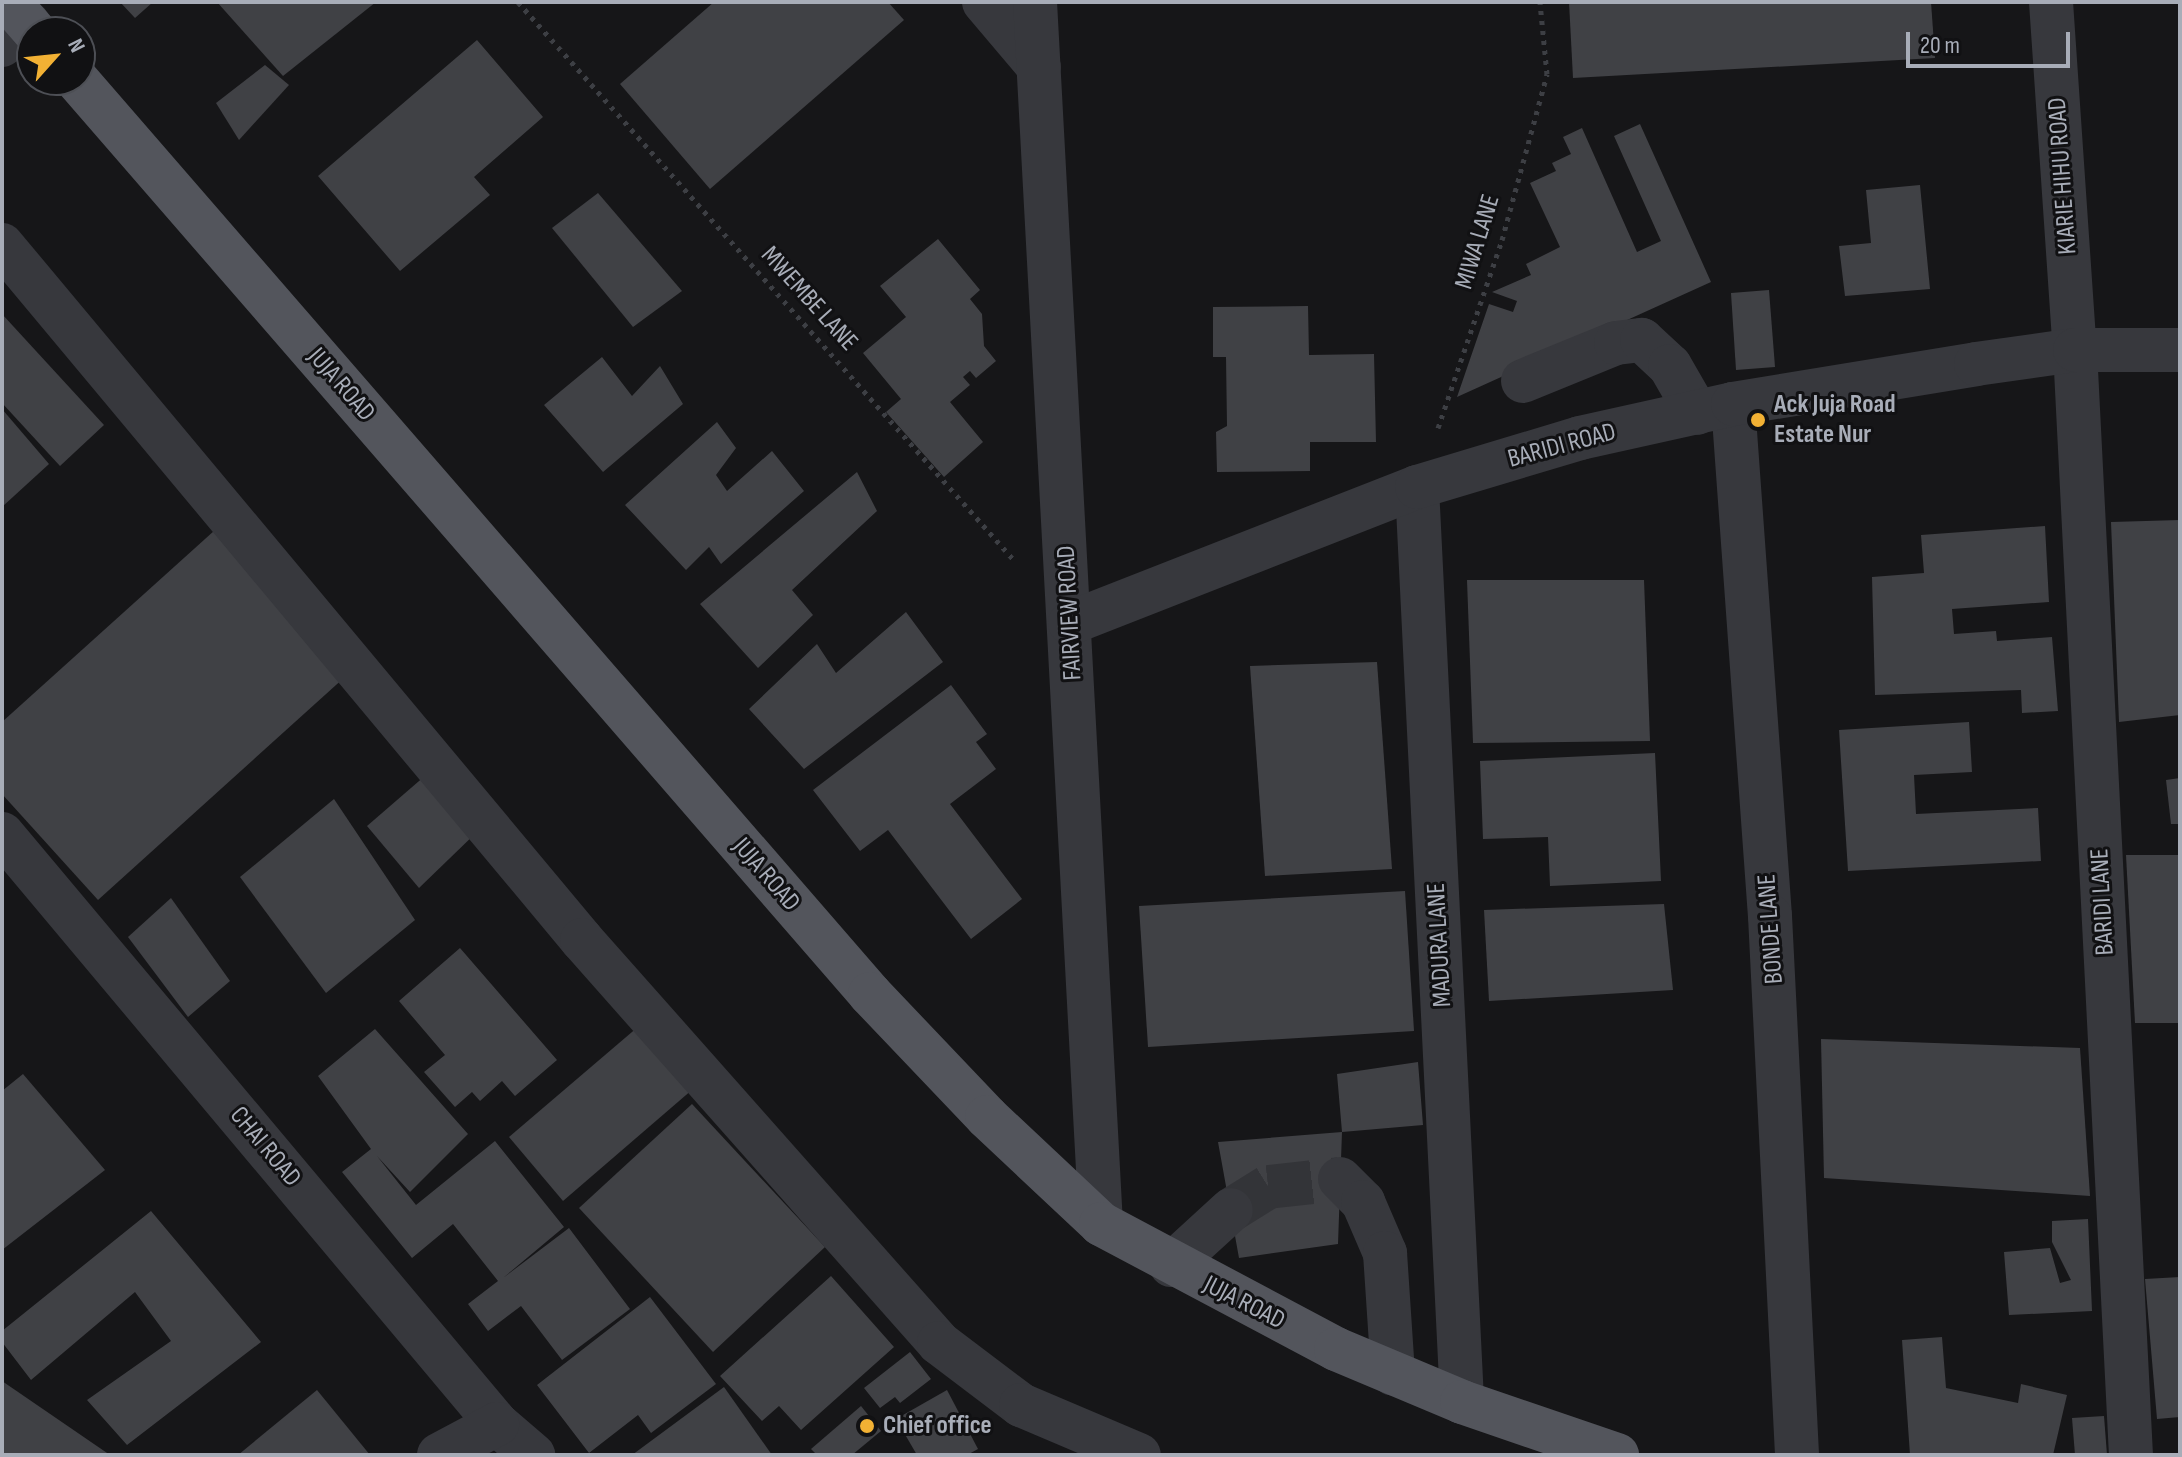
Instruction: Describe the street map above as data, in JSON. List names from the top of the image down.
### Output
{
  "streets": {
    "main road": ["JUJA ROAD"],
    "street": [
      "KIARIE HIHU ROAD",
      "BARIDI ROAD",
      "FAIRVIEW ROAD",
      "BARIDI LANE",
      "BONDE LANE",
      "MADURA LANE",
      "CHAI ROAD"
    ],
    "path": ["MIWA LANE", "MWEMBE LANE"]
  },
  "crossings": [
    ["KIARIE HIHU ROAD", "BARIDI ROAD"],
    ["KIARIE HIHU ROAD", "BARIDI LANE"],
    ["MIWA LANE", "BARIDI ROAD"],
    ["MIWA LANE", "MADURA LANE"],
    ["JUJA ROAD", "FAIRVIEW ROAD"],
    ["JUJA ROAD", "MADURA LANE"],
    ["BARIDI ROAD", "FAIRVIEW ROAD"],
    ["BARIDI ROAD", "BARIDI LANE"],
    ["BARIDI ROAD", "BONDE LANE"],
    ["BARIDI ROAD", "MADURA LANE"]
  ],
  "places": ["Ack Juja Road Estate Nur", "Chief office"],
  "scale_bar": "20 m",
  "north": "top right"
}
